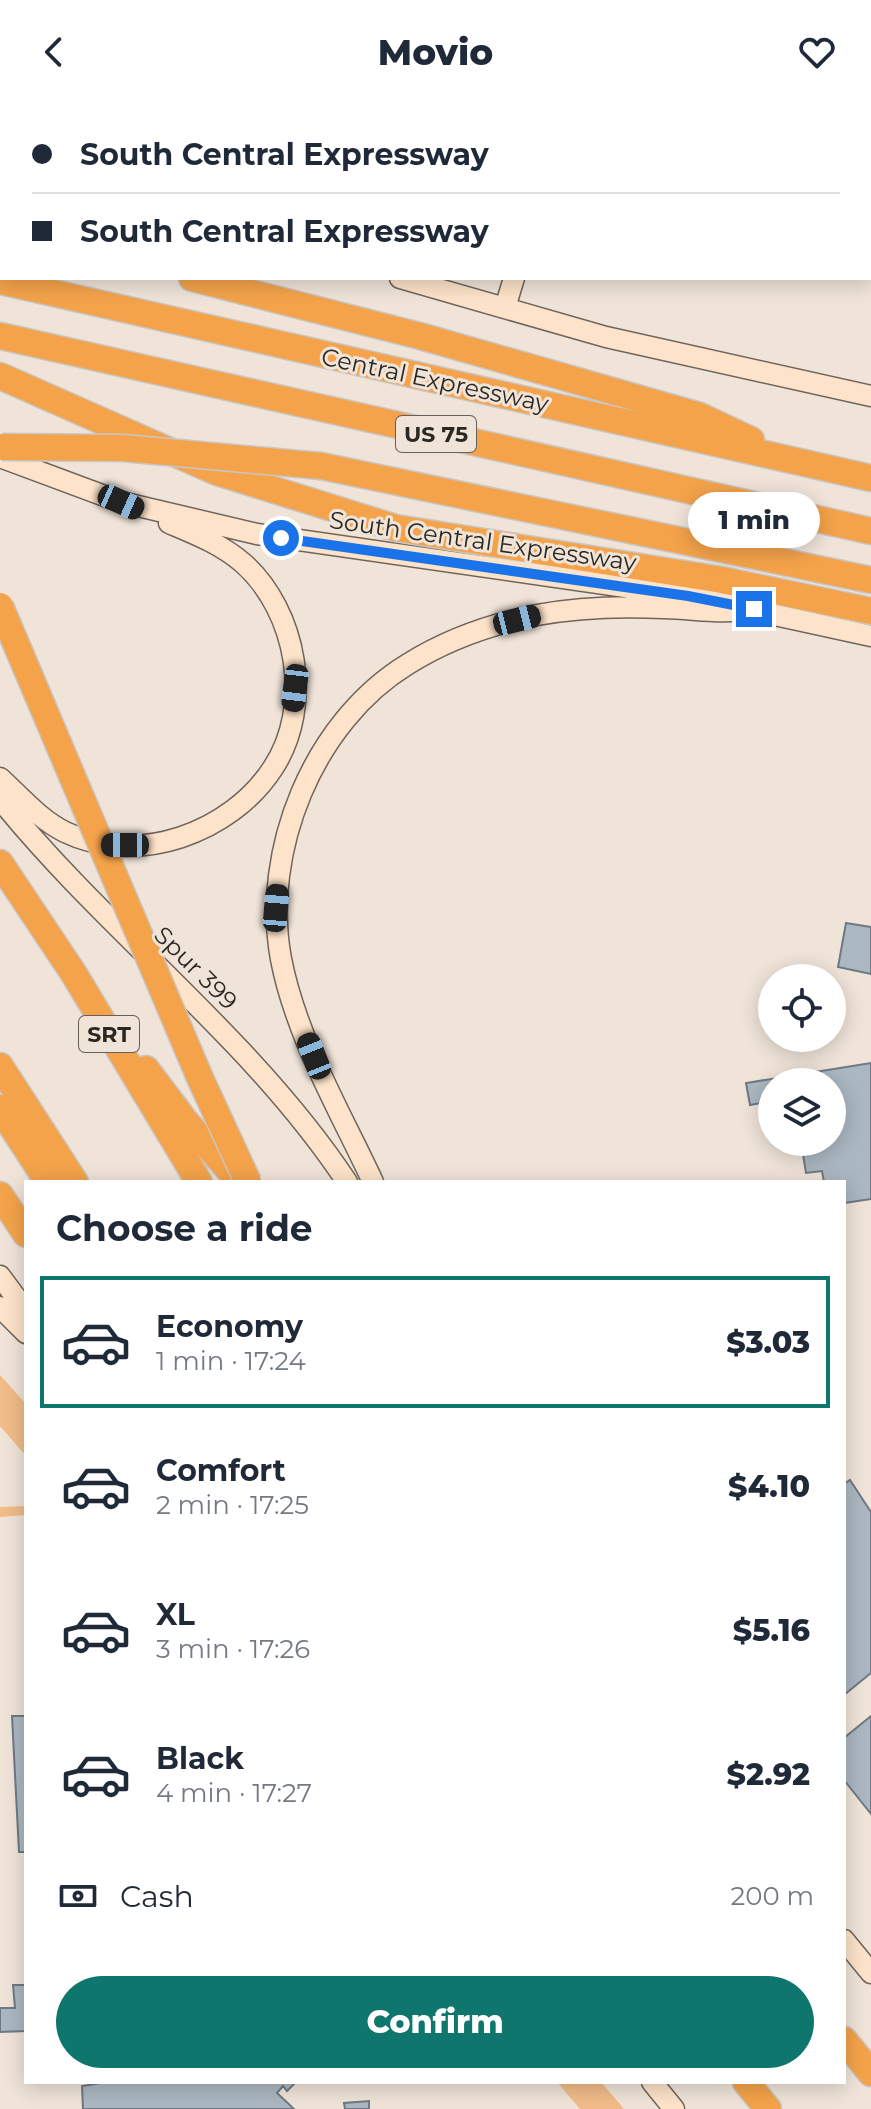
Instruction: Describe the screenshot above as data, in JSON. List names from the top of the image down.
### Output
{
  "streets": {
    "highway": ["Central Expressway", "US 75", "SRT"],
    "main road": ["South Central Expressway", "Spur 399"]
  },
  "page": {
    "header": "Movio",
    "banner": ["South Central Expressway", "South Central Expressway"],
    "bubble": "1 min",
    "heading": "Choose a ride",
    "list": [
      {
        "name": "Economy",
        "note": "1 min · 17:24",
        "value": "$3.03"
      },
      {
        "name": "Comfort",
        "note": "2 min · 17:25",
        "value": "$4.10"
      },
      {
        "name": "XL",
        "note": "3 min · 17:26",
        "value": "$5.16"
      },
      {
        "name": "Black",
        "note": "4 min · 17:27",
        "value": "$2.92"
      }
    ],
    "pay": ["Cash", "200 m"],
    "buttons": "Confirm"
  }
}
